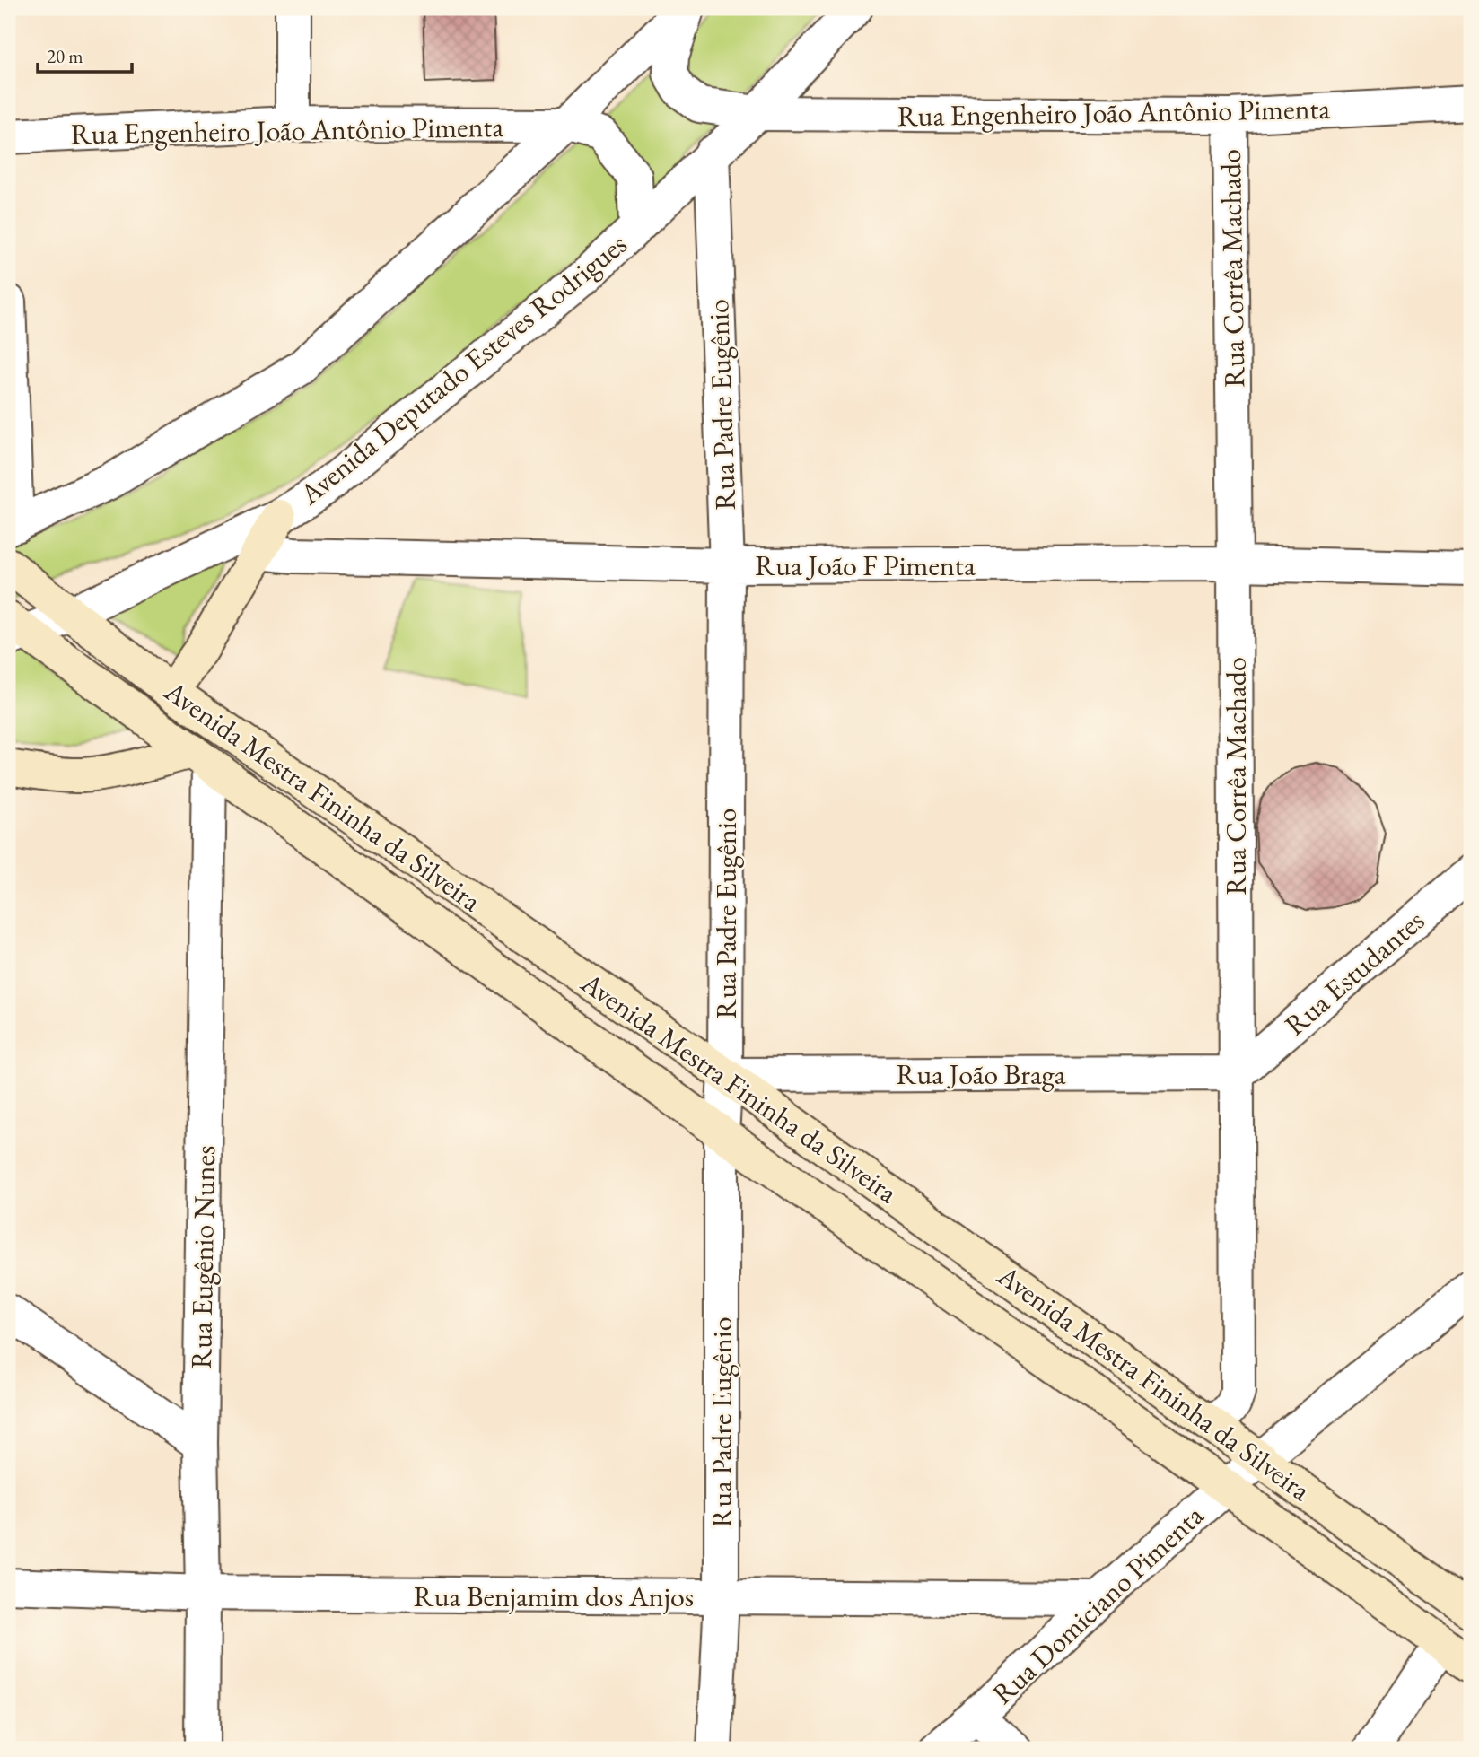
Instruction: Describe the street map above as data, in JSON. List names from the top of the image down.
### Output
{
  "streets": {
    "main road": ["Avenida Mestra Fininha da Silveira"],
    "street": [
      "Rua Engenheiro João Antônio Pimenta",
      "Rua Corrêa Machado",
      "Avenida Deputado Esteves Rodrigues",
      "Rua Padre Eugênio",
      "Rua João F Pimenta",
      "Rua Estudantes",
      "Rua João Braga",
      "Rua Eugênio Nunes",
      "Rua Benjamim dos Anjos",
      "Rua Domiciano Pimenta"
    ]
  },
  "crossings": [
    ["Rua Engenheiro João Antônio Pimenta", "Rua Corrêa Machado"],
    ["Rua Engenheiro João Antônio Pimenta", "Avenida Deputado Esteves Rodrigues"],
    ["Rua Engenheiro João Antônio Pimenta", "Rua Padre Eugênio"],
    ["Rua Corrêa Machado", "Rua João F Pimenta"],
    ["Rua Corrêa Machado", "Avenida Mestra Fininha da Silveira"],
    ["Rua Corrêa Machado", "Rua Estudantes"],
    ["Rua Corrêa Machado", "Rua João Braga"],
    ["Avenida Deputado Esteves Rodrigues", "Rua Padre Eugênio"],
    ["Avenida Deputado Esteves Rodrigues", "Avenida Mestra Fininha da Silveira"],
    ["Rua Padre Eugênio", "Rua João F Pimenta"],
    ["Rua Padre Eugênio", "Avenida Mestra Fininha da Silveira"],
    ["Rua Padre Eugênio", "Rua João Braga"],
    ["Rua Padre Eugênio", "Rua Benjamim dos Anjos"],
    ["Avenida Mestra Fininha da Silveira", "Rua João Braga"],
    ["Avenida Mestra Fininha da Silveira", "Rua Eugênio Nunes"],
    ["Avenida Mestra Fininha da Silveira", "Rua Domiciano Pimenta"],
    ["Rua Estudantes", "Rua João Braga"],
    ["Rua Eugênio Nunes", "Rua Benjamim dos Anjos"],
    ["Rua Benjamim dos Anjos", "Rua Domiciano Pimenta"]
  ],
  "scale_bar": "20 m"
}
